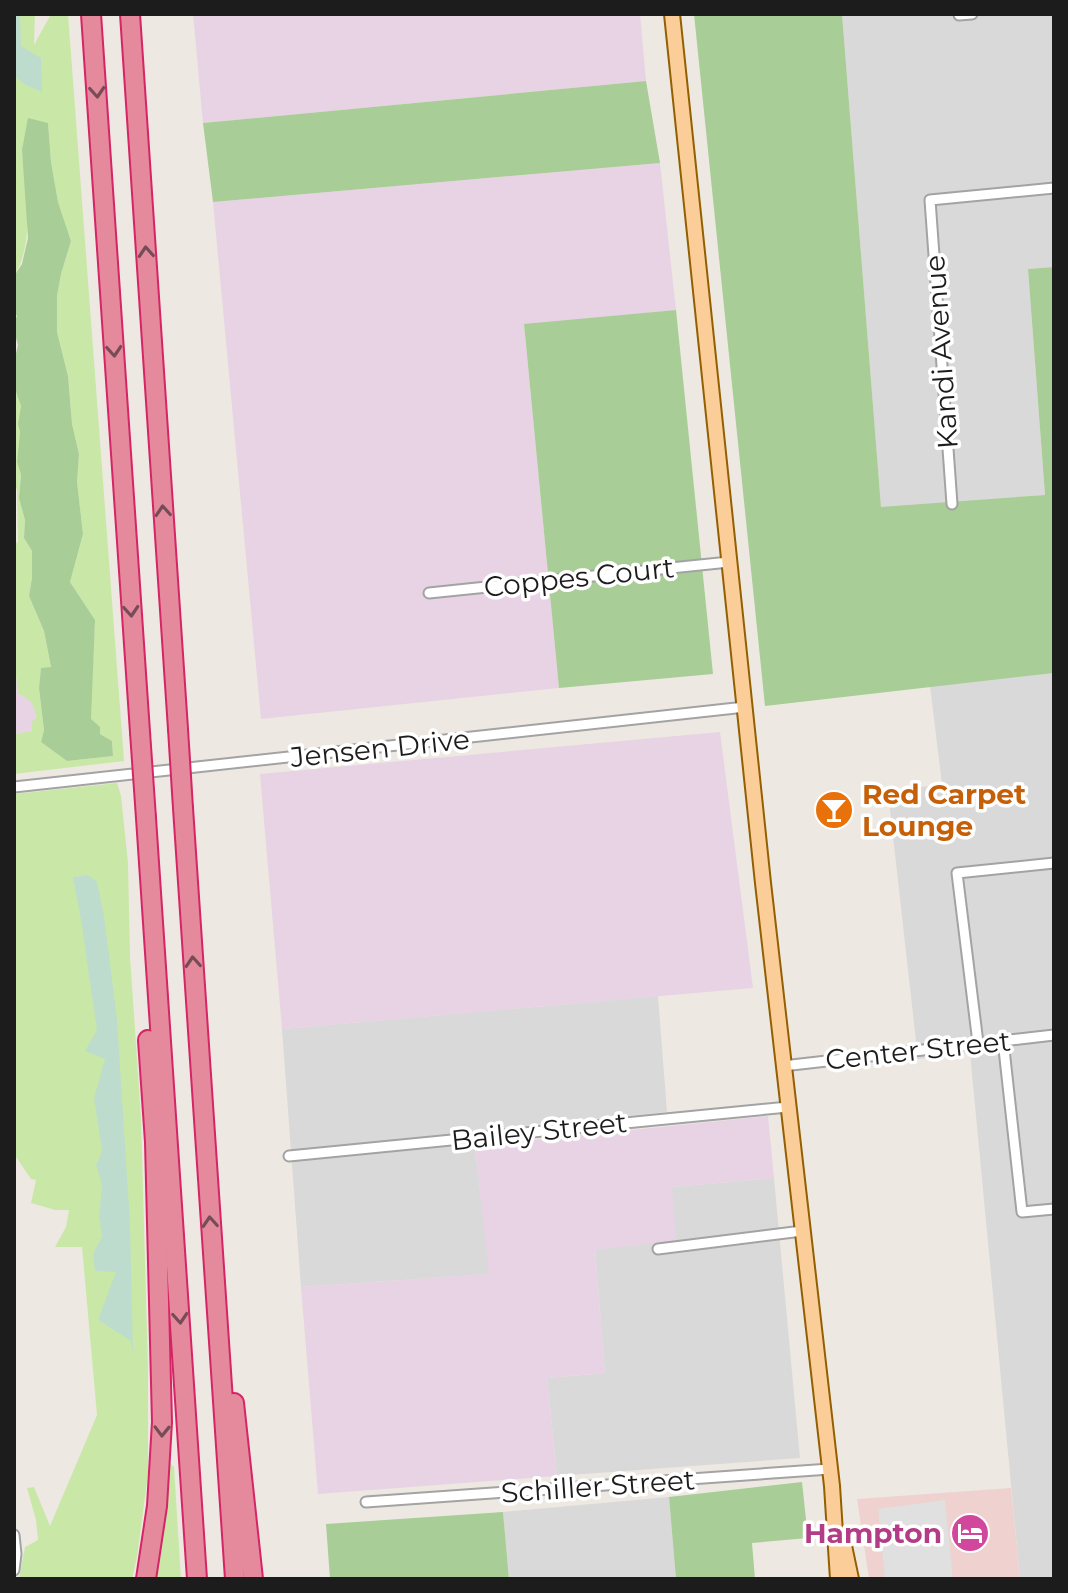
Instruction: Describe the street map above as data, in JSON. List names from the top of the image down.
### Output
{
  "streets": {
    "street": [
      "Kandi Avenue",
      "Coppes Court",
      "Jensen Drive",
      "Center Street",
      "Bailey Street",
      "Schiller Street"
    ]
  },
  "places": {
    "bar": ["Red Carpet Lounge"],
    "hotel": ["Hampton"]
  }
}
